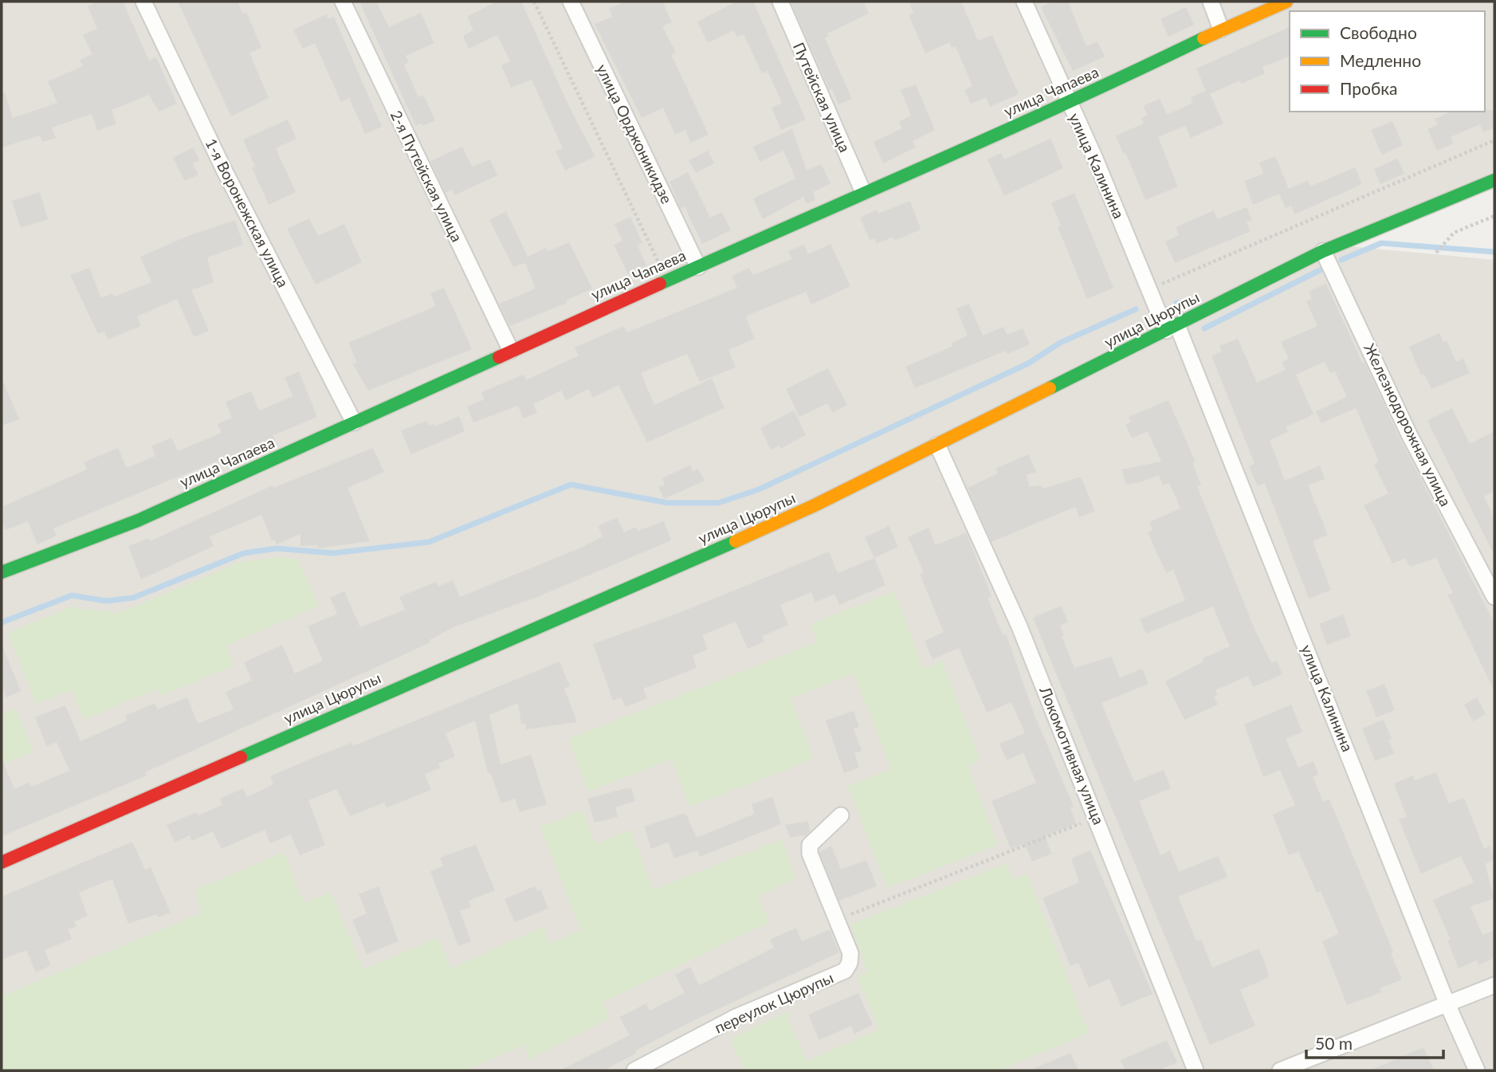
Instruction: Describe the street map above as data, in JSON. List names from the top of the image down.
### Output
{
  "streets": {
    "street": [
      "улица Чапаева",
      "Путейская улица",
      "улица Орджоникидзе",
      "улица Калинина",
      "2-я Путейская улица",
      "1-я Воронежская улица",
      "улица Цюрупы",
      "Железнодорожная улица",
      "Локомотивная улица",
      "переулок Цюрупы"
    ]
  },
  "crossings": [
    ["улица Чапаева", "Путейская улица"],
    ["улица Чапаева", "улица Орджоникидзе"],
    ["улица Чапаева", "улица Калинина"],
    ["улица Чапаева", "2-я Путейская улица"],
    ["улица Чапаева", "1-я Воронежская улица"],
    ["улица Калинина", "улица Цюрупы"],
    ["улица Цюрупы", "Железнодорожная улица"],
    ["улица Цюрупы", "Локомотивная улица"]
  ],
  "legend": ["Свободно", "Медленно", "Пробка"],
  "scale_bar": "50 m"
}
